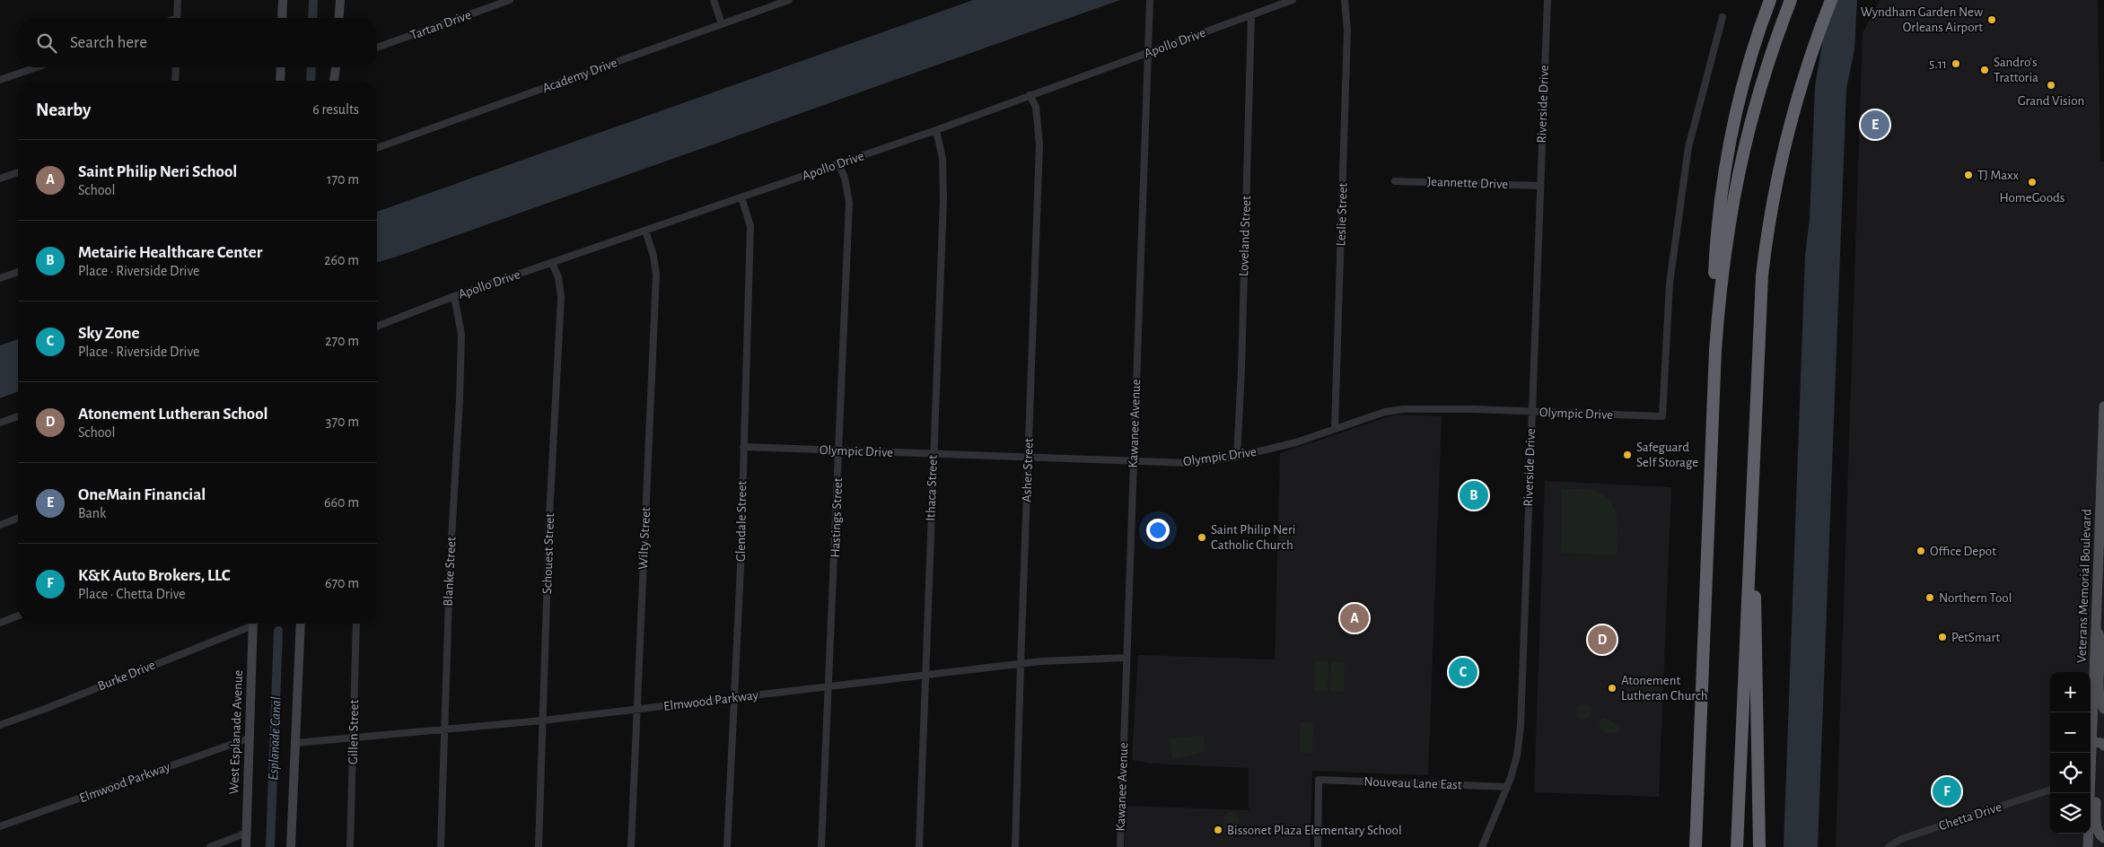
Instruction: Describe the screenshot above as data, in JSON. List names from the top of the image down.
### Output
{
  "streets": {
    "main road": ["Veterans Memorial Boulevard", "West Esplanade Avenue"],
    "street": [
      "Tartan Drive",
      "Apollo Drive",
      "Academy Drive",
      "Riverside Drive",
      "Jeannette Drive",
      "Leslie Street",
      "Loveland Street",
      "Olympic Drive",
      "Kawanee Avenue",
      "Asher Street",
      "Ithaca Street",
      "Hastings Street",
      "Glendale Street",
      "Wilty Street",
      "Schouest Street",
      "Blanke Street",
      "Burke Drive",
      "Elmwood Parkway",
      "Gillen Street",
      "Nouveau Lane East",
      "Chetta Drive"
    ]
  },
  "crossings": [
    ["Apollo Drive", "Loveland Street"],
    ["Apollo Drive", "Kawanee Avenue"],
    ["Apollo Drive", "Asher Street"],
    ["Apollo Drive", "Ithaca Street"],
    ["Apollo Drive", "Hastings Street"],
    ["Apollo Drive", "Glendale Street"],
    ["Apollo Drive", "Wilty Street"],
    ["Apollo Drive", "Schouest Street"],
    ["Apollo Drive", "Blanke Street"],
    ["Riverside Drive", "Jeannette Drive"],
    ["Riverside Drive", "Olympic Drive"],
    ["Riverside Drive", "Nouveau Lane East"],
    ["Leslie Street", "Olympic Drive"],
    ["Loveland Street", "Olympic Drive"],
    ["Olympic Drive", "Kawanee Avenue"],
    ["Olympic Drive", "Asher Street"],
    ["Olympic Drive", "Ithaca Street"],
    ["Olympic Drive", "Hastings Street"],
    ["Olympic Drive", "Glendale Street"],
    ["Kawanee Avenue", "Elmwood Parkway"],
    ["Asher Street", "Elmwood Parkway"],
    ["Ithaca Street", "Elmwood Parkway"],
    ["Hastings Street", "Elmwood Parkway"],
    ["Glendale Street", "Elmwood Parkway"],
    ["Wilty Street", "Elmwood Parkway"],
    ["Schouest Street", "Elmwood Parkway"],
    ["Blanke Street", "Elmwood Parkway"],
    ["Elmwood Parkway", "West Esplanade Avenue"],
    ["Elmwood Parkway", "Gillen Street"]
  ],
  "water": ["Esplanade Canal"],
  "places": [
    "Wyndham Garden New Orleans Airport",
    "5.11",
    "Sandro's Trattoria",
    "Grand Vision",
    "TJ Maxx",
    "HomeGoods",
    "Safeguard Self Storage",
    "Saint Philip Neri Catholic Church",
    "Office Depot",
    "Northern Tool",
    "PetSmart",
    "Atonement Lutheran Church",
    "Bissonet Plaza Elementary School"
  ],
  "page": {
    "search": "Search here",
    "heading": ["Nearby", "6 results"],
    "pins": [
      "E",
      "B",
      "A",
      "D",
      "C",
      "F"
    ],
    "list": [
      {
        "mark": "A",
        "name": "Saint Philip Neri School",
        "note": "School",
        "value": "170 m"
      },
      {
        "mark": "B",
        "name": "Metairie Healthcare Center",
        "note": "Place · Riverside Drive",
        "value": "260 m"
      },
      {
        "mark": "C",
        "name": "Sky Zone",
        "note": "Place · Riverside Drive",
        "value": "270 m"
      },
      {
        "mark": "D",
        "name": "Atonement Lutheran School",
        "note": "School",
        "value": "370 m"
      },
      {
        "mark": "E",
        "name": "OneMain Financial",
        "note": "Bank",
        "value": "660 m"
      },
      {
        "mark": "F",
        "name": "K&K Auto Brokers, LLC",
        "note": "Place · Chetta Drive",
        "value": "670 m"
      }
    ],
    "map_buttons": ["+", "−"]
  }
}
